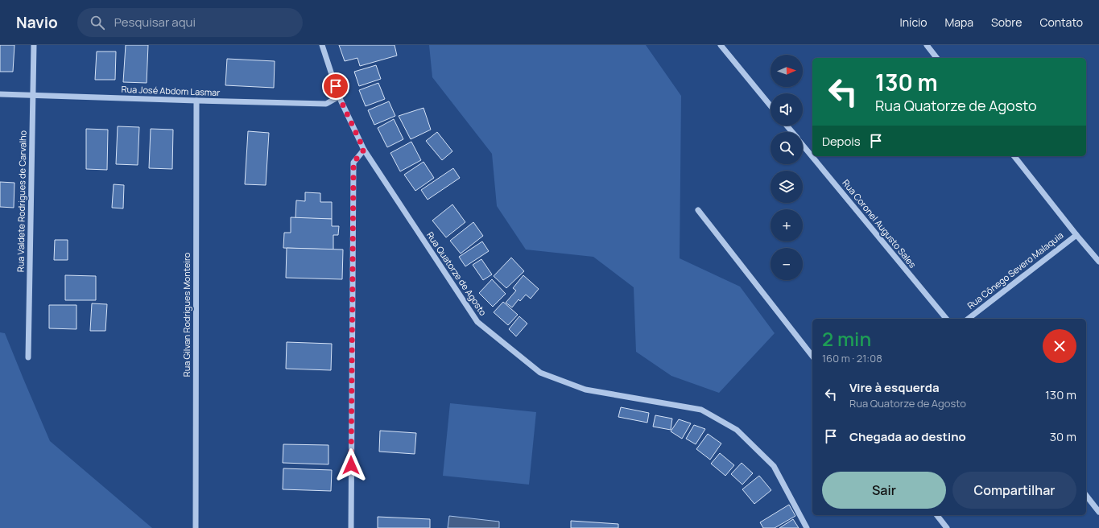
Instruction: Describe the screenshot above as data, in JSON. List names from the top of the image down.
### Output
{
  "streets": {
    "street": [
      "Rua José Abdom Lasmar",
      "Rua Valdete Rodrigues de Carvalho",
      "Rua Coronel Augusto Sales",
      "Rua Cônego Severo Malaquia",
      "Rua Quatorze de Agosto",
      "Rua Gilvan Rodrigues Monteiro"
    ]
  },
  "crossings": [
    ["Rua José Abdom Lasmar", "Rua Valdete Rodrigues de Carvalho"],
    ["Rua José Abdom Lasmar", "Rua Quatorze de Agosto"],
    ["Rua José Abdom Lasmar", "Rua Gilvan Rodrigues Monteiro"]
  ],
  "north": "right",
  "page": {
    "header": "Navio",
    "search": "Pesquisar aqui",
    "nav": [
      "Início",
      "Mapa",
      "Sobre",
      "Contato"
    ],
    "map_buttons": ["+", "−"],
    "turn": ["130 m", "Rua Quatorze de Agosto"],
    "then": "Depois",
    "heading": ["2 min", "160 m · 21:08"],
    "list": [
      {
        "name": "Vire à esquerda",
        "note": "Rua Quatorze de Agosto",
        "value": "130 m"
      },
      {
        "name": "Chegada ao destino",
        "value": "30 m"
      }
    ],
    "buttons": ["Sair", "Compartilhar"]
  }
}
